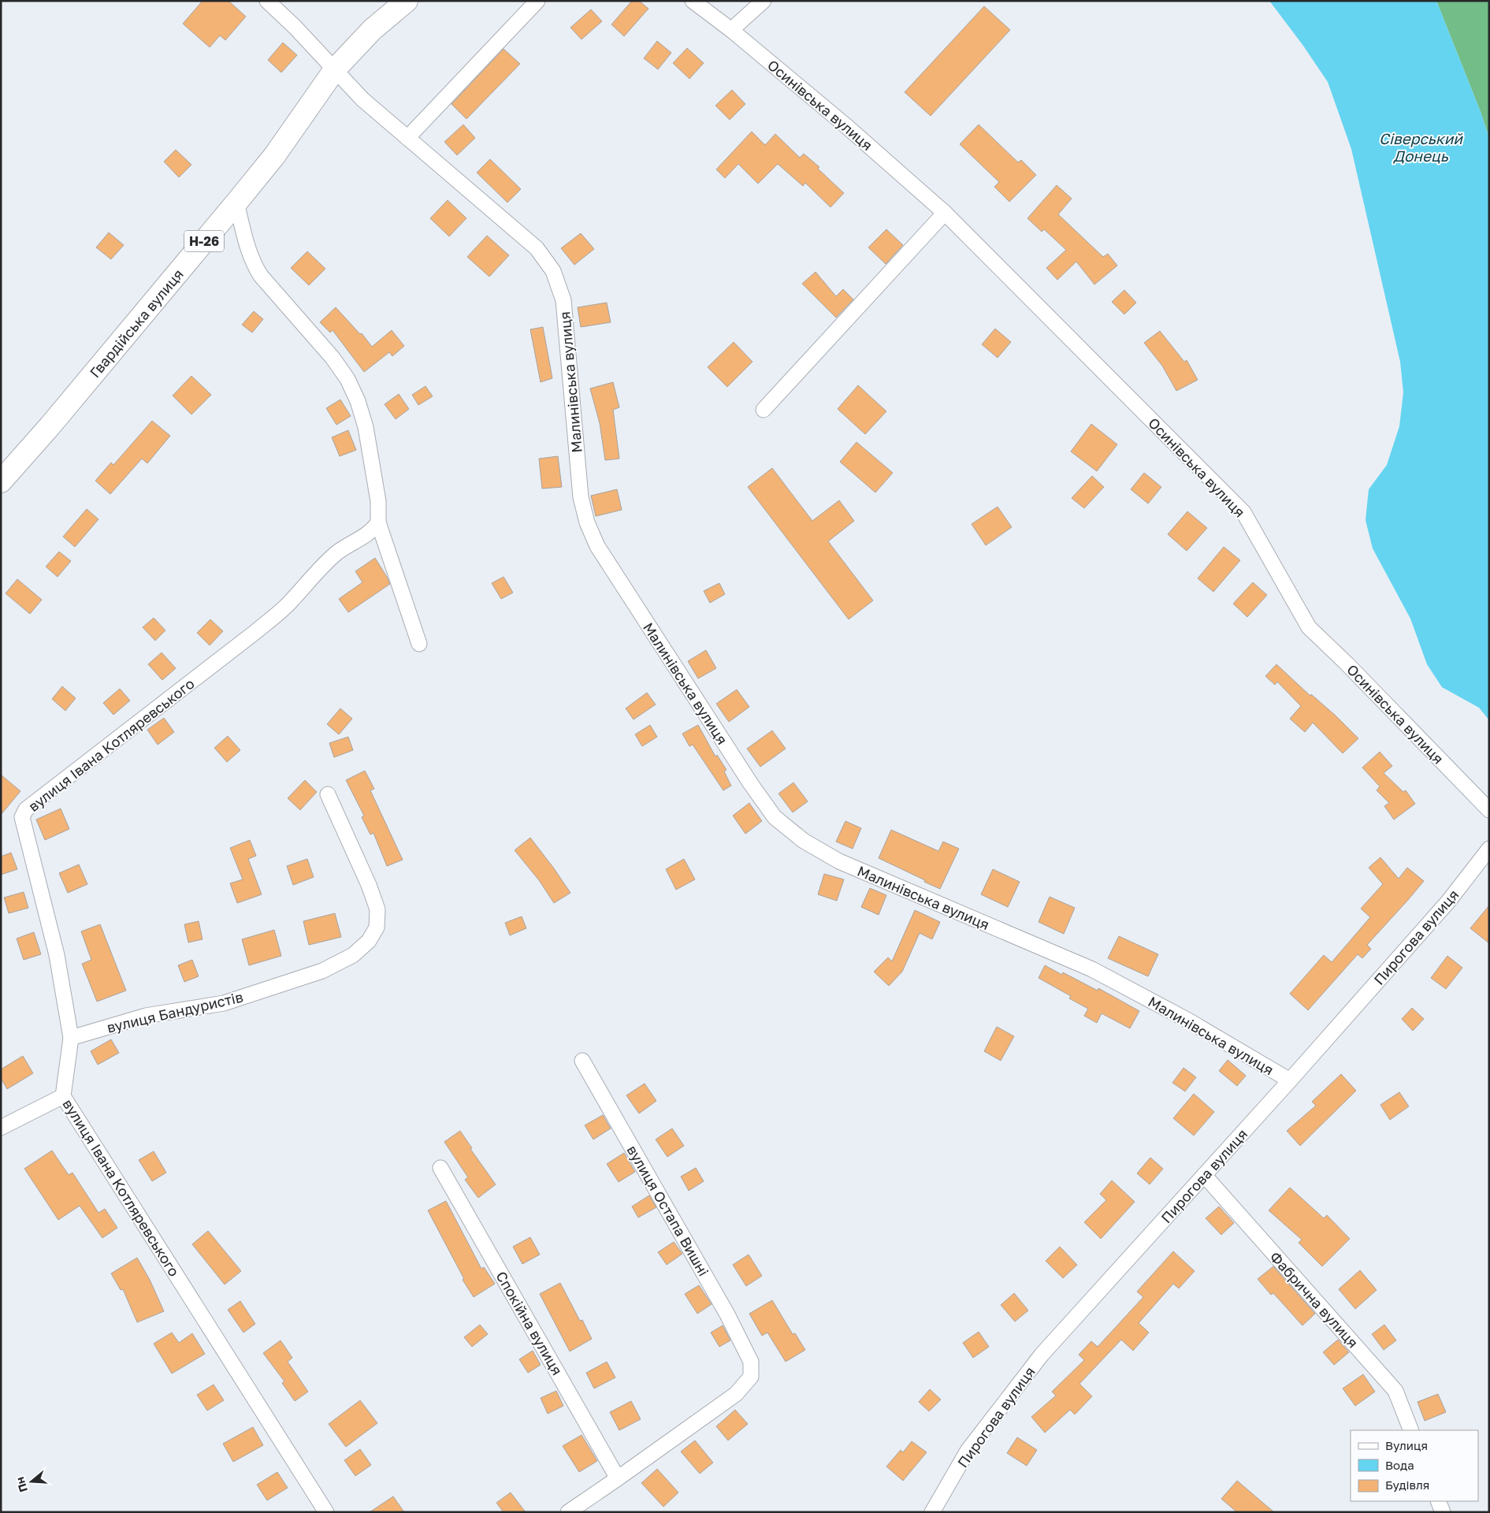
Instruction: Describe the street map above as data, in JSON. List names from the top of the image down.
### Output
{
  "streets": {
    "main road": ["Н-26", "Гвардійська вулиця"],
    "street": [
      "Осинівська вулиця",
      "Малинівська вулиця",
      "вулиця Івана Котляревського",
      "Пирогова вулиця",
      "вулиця Бандуристів",
      "вулиця Остапа Вишні",
      "Фабрична вулиця",
      "Спокійна вулиця"
    ]
  },
  "crossings": [
    ["Гвардійська вулиця", "Малинівська вулиця"],
    ["Малинівська вулиця", "Пирогова вулиця"],
    ["вулиця Івана Котляревського", "вулиця Бандуристів"],
    ["Пирогова вулиця", "Фабрична вулиця"],
    ["вулиця Остапа Вишні", "Спокійна вулиця"]
  ],
  "water": ["Сіверський Донець"],
  "legend": ["Вулиця", "Вода", "Будівля"],
  "north": "left"
}
